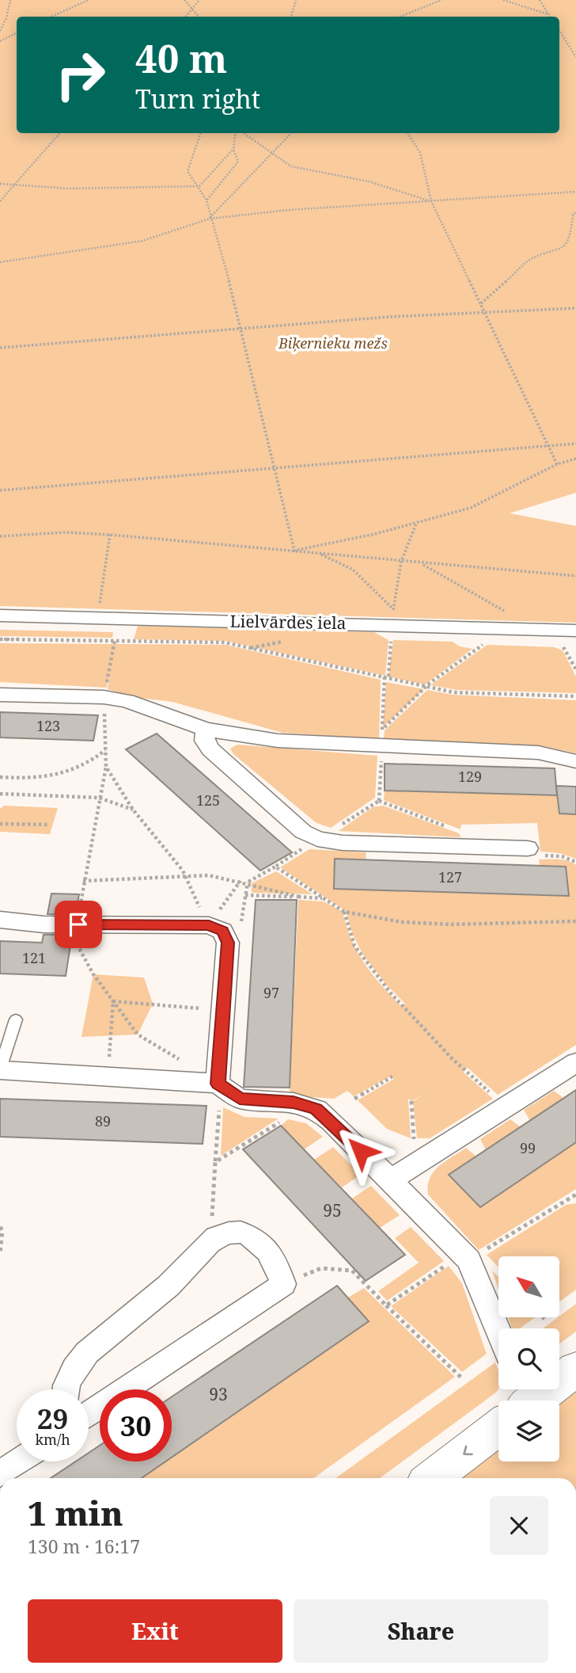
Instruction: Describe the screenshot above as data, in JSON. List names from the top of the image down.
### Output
{
  "streets": {
    "street": ["Lielvārdes iela"]
  },
  "parks": ["Biķernieku mežs"],
  "house_numbers": [
    "123",
    "129",
    "125",
    "127",
    "121",
    "97",
    "89",
    "99",
    "95",
    "93"
  ],
  "north": "top left",
  "page": {
    "turn": ["40 m", "Turn right"],
    "speed": "29 km/h",
    "limit": "30",
    "heading": ["1 min", "130 m · 16:17"],
    "buttons": ["Exit", "Share"]
  }
}
